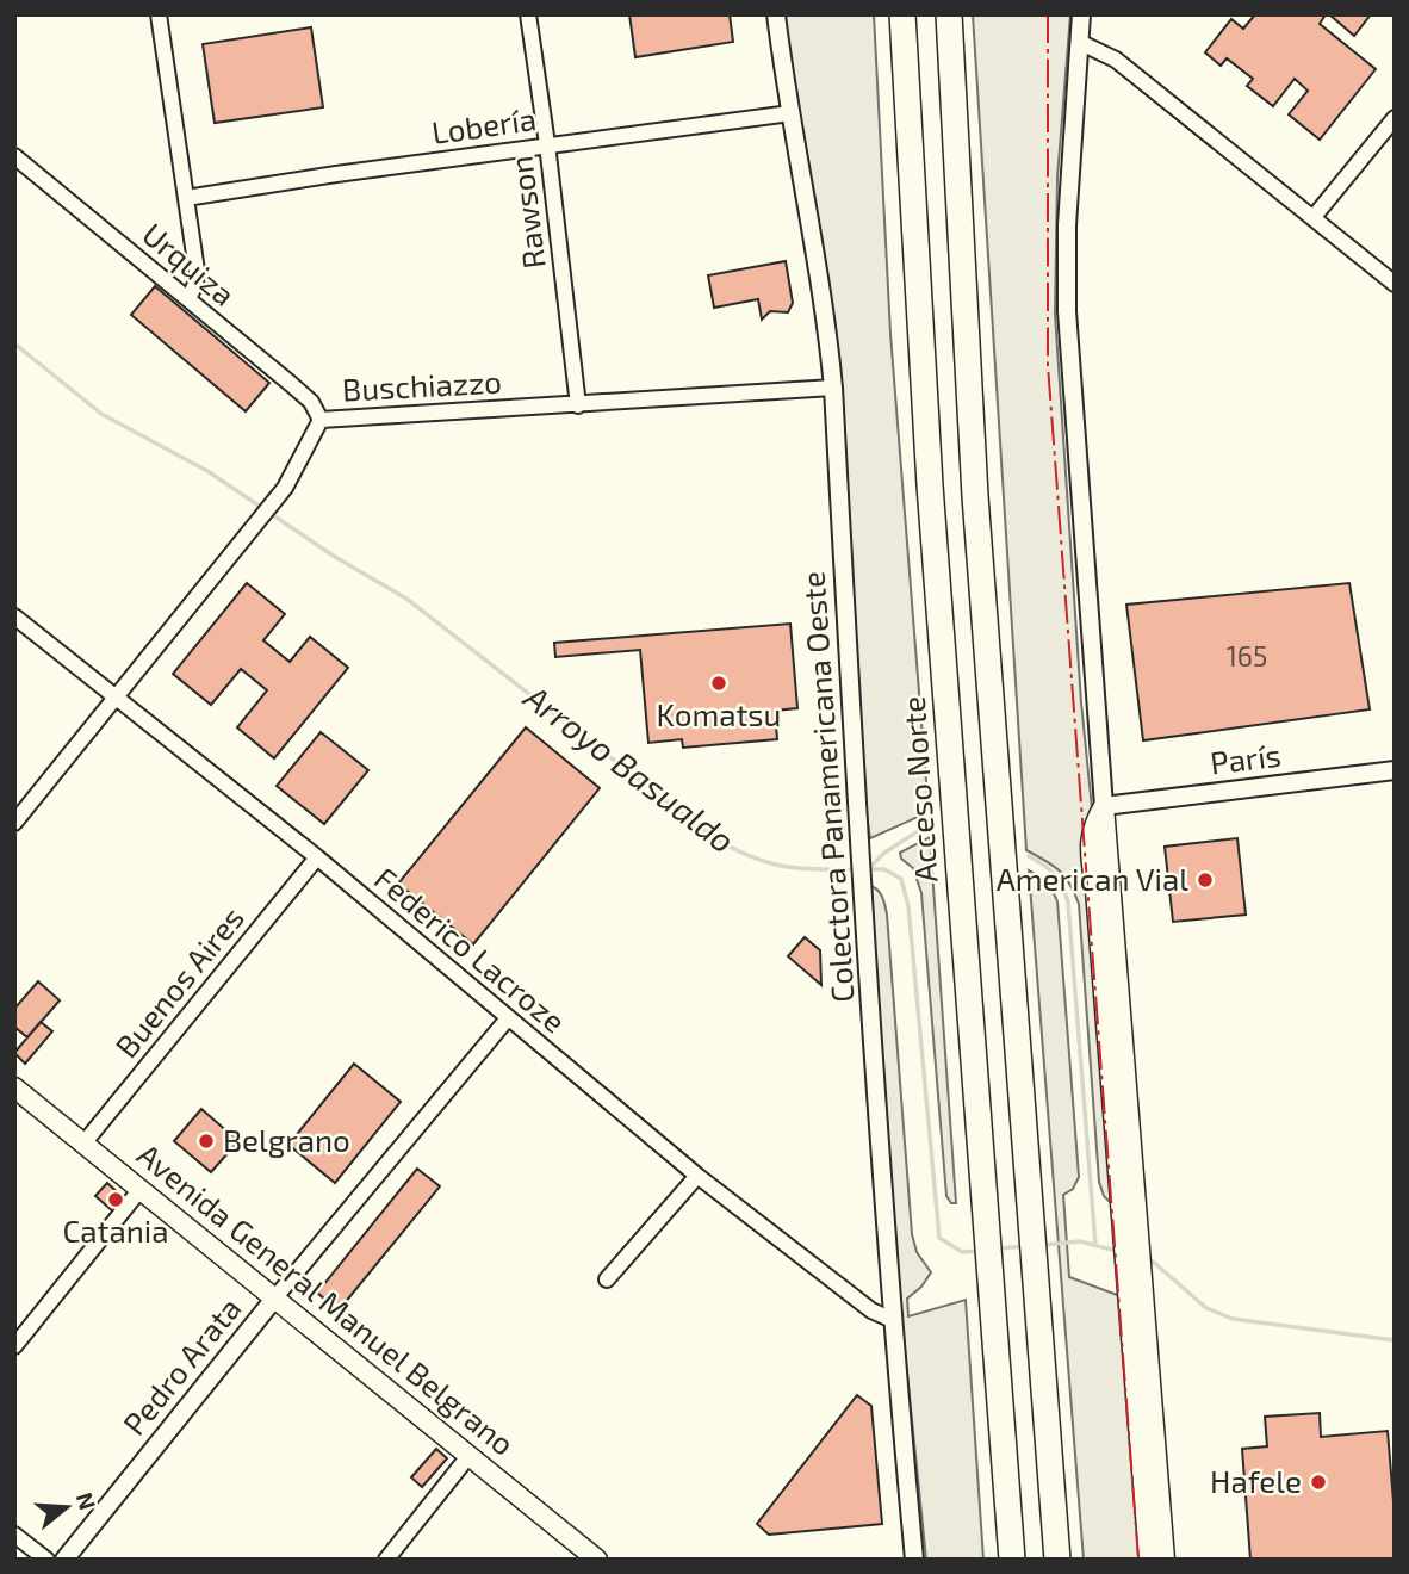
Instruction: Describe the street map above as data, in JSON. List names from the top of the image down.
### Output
{
  "streets": {
    "highway": ["Acceso Norte"],
    "main road": ["Avenida General Manuel Belgrano"],
    "street": [
      "Lobería",
      "Rawson",
      "Urquiza",
      "Buschiazzo",
      "París",
      "Colectora Panamericana Oeste",
      "Federico Lacroze",
      "Buenos Aires",
      "Pedro Arata"
    ]
  },
  "crossings": [
    ["Lobería", "Rawson"],
    ["Lobería", "Colectora Panamericana Oeste"],
    ["Rawson", "Buschiazzo"],
    ["Urquiza", "Buschiazzo"],
    ["Buschiazzo", "Colectora Panamericana Oeste"],
    ["Buschiazzo", "Federico Lacroze"],
    ["Colectora Panamericana Oeste", "Federico Lacroze"],
    ["Federico Lacroze", "Buenos Aires"],
    ["Federico Lacroze", "Pedro Arata"],
    ["Buenos Aires", "Avenida General Manuel Belgrano"],
    ["Avenida General Manuel Belgrano", "Pedro Arata"]
  ],
  "water": ["Arroyo Basualdo"],
  "places": [
    "Komatsu",
    "American Vial",
    "Belgrano",
    "Catania",
    "Hafele"
  ],
  "house_numbers": ["165"],
  "north": "right"
}
